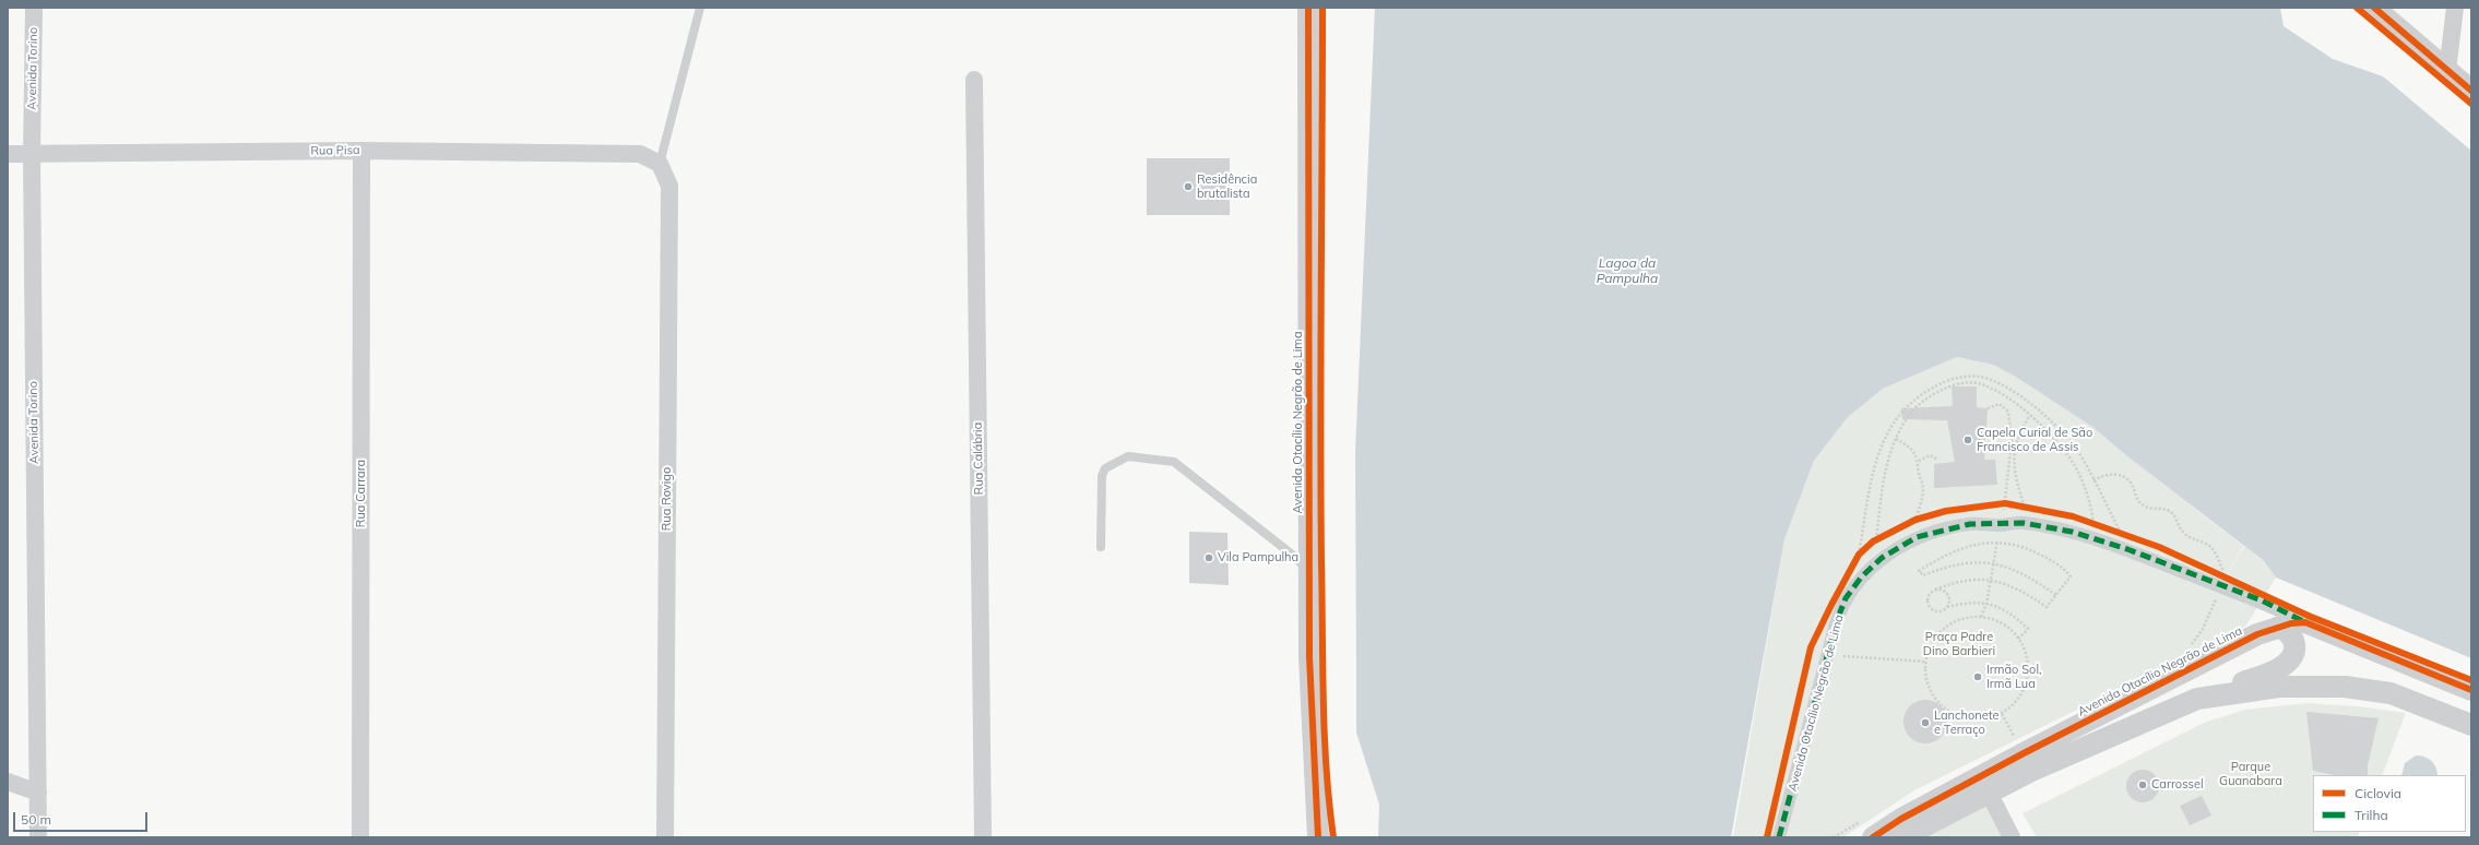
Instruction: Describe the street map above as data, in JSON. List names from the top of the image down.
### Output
{
  "streets": {
    "street": [
      "Avenida Torino",
      "Rua Pisa",
      "Avenida Otacílio Negrão de Lima",
      "Rua Calábria",
      "Rua Carrara",
      "Rua Rovigo"
    ]
  },
  "crossings": [
    ["Avenida Torino", "Rua Pisa"],
    ["Rua Pisa", "Rua Carrara"],
    ["Rua Pisa", "Rua Rovigo"]
  ],
  "water": ["Lagoa da Pampulha"],
  "parks": ["Praça Padre Dino Barbieri", "Parque Guanabara"],
  "places": [
    "Residência brutalista",
    "Capela Curial de São Francisco de Assis",
    "Vila Pampulha",
    "Irmão Sol, Irmã Lua",
    "Lanchonete e Terraço",
    "Carrossel"
  ],
  "legend": ["Ciclovia", "Trilha"],
  "scale_bar": "50 m"
}
